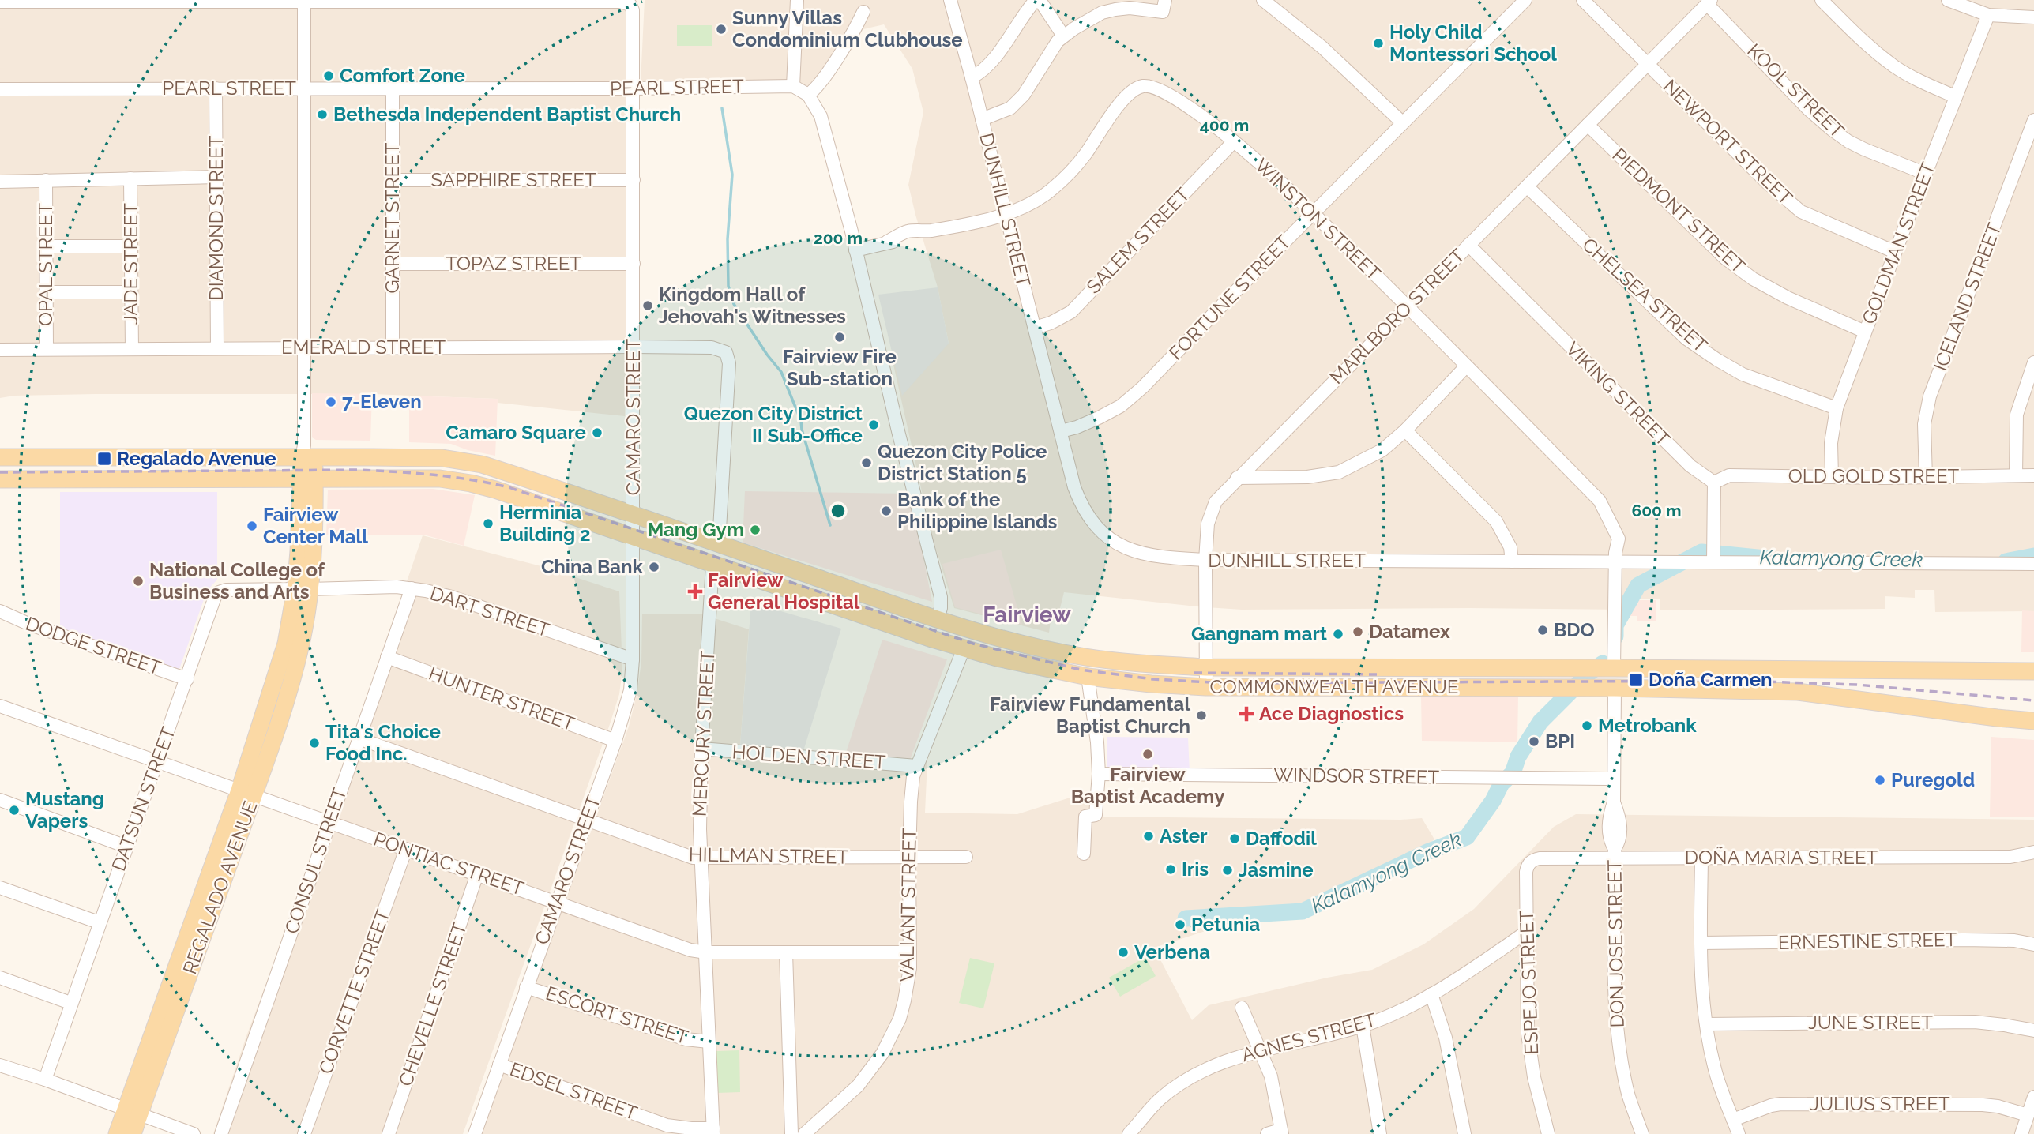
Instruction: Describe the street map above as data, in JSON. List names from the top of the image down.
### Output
{
  "streets": {
    "main road": ["COMMONWEALTH AVENUE", "REGALADO AVENUE"],
    "street": [
      "PEARL STREET",
      "KOOL STREET",
      "NEWPORT STREET",
      "SAPPHIRE STREET",
      "DUNHILL STREET",
      "PIEDMONT STREET",
      "DIAMOND STREET",
      "GARNET STREET",
      "WINSTON STREET",
      "SALEM STREET",
      "GOLDMAN STREET",
      "JADE STREET",
      "TOPAZ STREET",
      "OPAL STREET",
      "CHELSEA STREET",
      "ICELAND STREET",
      "FORTUNE STREET",
      "MARLBORO STREET",
      "EMERALD STREET",
      "VIKING STREET",
      "CAMARO STREET",
      "OLD GOLD STREET",
      "DART STREET",
      "DODGE STREET",
      "HUNTER STREET",
      "MERCURY STREET",
      "HOLDEN STREET",
      "WINDSOR STREET",
      "DATSUN STREET",
      "HILLMAN STREET",
      "DOÑA MARIA STREET",
      "CONSUL STREET",
      "PONTIAC STREET",
      "VALIANT STREET",
      "ERNESTINE STREET",
      "DON JOSE STREET",
      "ESPEJO STREET",
      "CORVETTE STREET",
      "CHEVELLE STREET",
      "ESCORT STREET",
      "JUNE STREET",
      "AGNES STREET",
      "EDSEL STREET",
      "JULIUS STREET"
    ]
  },
  "crossings": [
    ["PEARL STREET", "DIAMOND STREET"],
    ["PEARL STREET", "GARNET STREET"],
    ["PEARL STREET", "CAMARO STREET"],
    ["PEARL STREET", "REGALADO AVENUE"],
    ["KOOL STREET", "GOLDMAN STREET"],
    ["KOOL STREET", "MARLBORO STREET"],
    ["NEWPORT STREET", "GOLDMAN STREET"],
    ["NEWPORT STREET", "MARLBORO STREET"],
    ["SAPPHIRE STREET", "GARNET STREET"],
    ["SAPPHIRE STREET", "CAMARO STREET"],
    ["DUNHILL STREET", "WINSTON STREET"],
    ["DUNHILL STREET", "SALEM STREET"],
    ["DUNHILL STREET", "FORTUNE STREET"],
    ["DUNHILL STREET", "MARLBORO STREET"],
    ["PIEDMONT STREET", "GOLDMAN STREET"],
    ["PIEDMONT STREET", "MARLBORO STREET"],
    ["DIAMOND STREET", "EMERALD STREET"],
    ["GARNET STREET", "TOPAZ STREET"],
    ["GARNET STREET", "EMERALD STREET"],
    ["WINSTON STREET", "SALEM STREET"],
    ["WINSTON STREET", "FORTUNE STREET"],
    ["WINSTON STREET", "MARLBORO STREET"],
    ["WINSTON STREET", "COMMONWEALTH AVENUE"],
    ["GOLDMAN STREET", "CHELSEA STREET"],
    ["GOLDMAN STREET", "OLD GOLD STREET"],
    ["JADE STREET", "EMERALD STREET"],
    ["TOPAZ STREET", "CAMARO STREET"],
    ["OPAL STREET", "EMERALD STREET"],
    ["CHELSEA STREET", "MARLBORO STREET"],
    ["ICELAND STREET", "OLD GOLD STREET"],
    ["MARLBORO STREET", "VIKING STREET"],
    ["MARLBORO STREET", "COMMONWEALTH AVENUE"],
    ["EMERALD STREET", "CAMARO STREET"],
    ["EMERALD STREET", "COMMONWEALTH AVENUE"],
    ["EMERALD STREET", "REGALADO AVENUE"],
    ["VIKING STREET", "OLD GOLD STREET"],
    ["CAMARO STREET", "DART STREET"],
    ["CAMARO STREET", "COMMONWEALTH AVENUE"],
    ["CAMARO STREET", "HUNTER STREET"],
    ["CAMARO STREET", "HILLMAN STREET"],
    ["CAMARO STREET", "PONTIAC STREET"],
    ["CAMARO STREET", "ESCORT STREET"],
    ["CAMARO STREET", "EDSEL STREET"],
    ["DART STREET", "DATSUN STREET"],
    ["DART STREET", "CONSUL STREET"],
    ["DART STREET", "REGALADO AVENUE"],
    ["DODGE STREET", "DATSUN STREET"],
    ["COMMONWEALTH AVENUE", "MERCURY STREET"],
    ["COMMONWEALTH AVENUE", "REGALADO AVENUE"],
    ["COMMONWEALTH AVENUE", "VALIANT STREET"],
    ["COMMONWEALTH AVENUE", "DON JOSE STREET"],
    ["HUNTER STREET", "CONSUL STREET"],
    ["MERCURY STREET", "HOLDEN STREET"],
    ["MERCURY STREET", "HILLMAN STREET"],
    ["MERCURY STREET", "PONTIAC STREET"],
    ["MERCURY STREET", "ESCORT STREET"],
    ["MERCURY STREET", "EDSEL STREET"],
    ["HOLDEN STREET", "VALIANT STREET"],
    ["WINDSOR STREET", "DON JOSE STREET"],
    ["DATSUN STREET", "PONTIAC STREET"],
    ["DATSUN STREET", "REGALADO AVENUE"],
    ["HILLMAN STREET", "CONSUL STREET"],
    ["HILLMAN STREET", "VALIANT STREET"],
    ["DOÑA MARIA STREET", "DON JOSE STREET"],
    ["DOÑA MARIA STREET", "ESPEJO STREET"],
    ["CONSUL STREET", "PONTIAC STREET"],
    ["PONTIAC STREET", "REGALADO AVENUE"],
    ["PONTIAC STREET", "VALIANT STREET"],
    ["PONTIAC STREET", "CORVETTE STREET"],
    ["PONTIAC STREET", "CHEVELLE STREET"],
    ["ESPEJO STREET", "AGNES STREET"]
  ],
  "districts": ["Fairview"],
  "water": ["Kalamyong Creek"],
  "places": {
    "other": [
      "Sunny Villas Condominium Clubhouse",
      "Holy Child Montessori School",
      "Comfort Zone",
      "Bethesda Independent Baptist Church",
      "Kingdom Hall of Jehovah's Witnesses",
      "Fairview Fire Sub-station",
      "7-Eleven",
      "Quezon City District II Sub-Office",
      "Camaro Square",
      "Quezon City Police District Station 5",
      "Bank of the Philippine Islands",
      "Herminia Building 2",
      "Fairview Center Mall",
      "Mang Gym",
      "China Bank",
      "National College of Business and Arts",
      "BDO",
      "Datamex",
      "Gangnam mart",
      "Fairview Fundamental Baptist Church",
      "Metrobank",
      "BPI",
      "Tita's Choice Food Inc.",
      "Fairview Baptist Academy",
      "Puregold",
      "Mustang Vapers",
      "Aster",
      "Daffodil",
      "Iris",
      "Jasmine",
      "Petunia",
      "Verbena"
    ],
    "transit": ["Regalado Avenue", "Doña Carmen"],
    "health": ["Fairview General Hospital", "Ace Diagnostics"]
  },
  "rings": ["400 m", "200 m", "600 m"]
}
